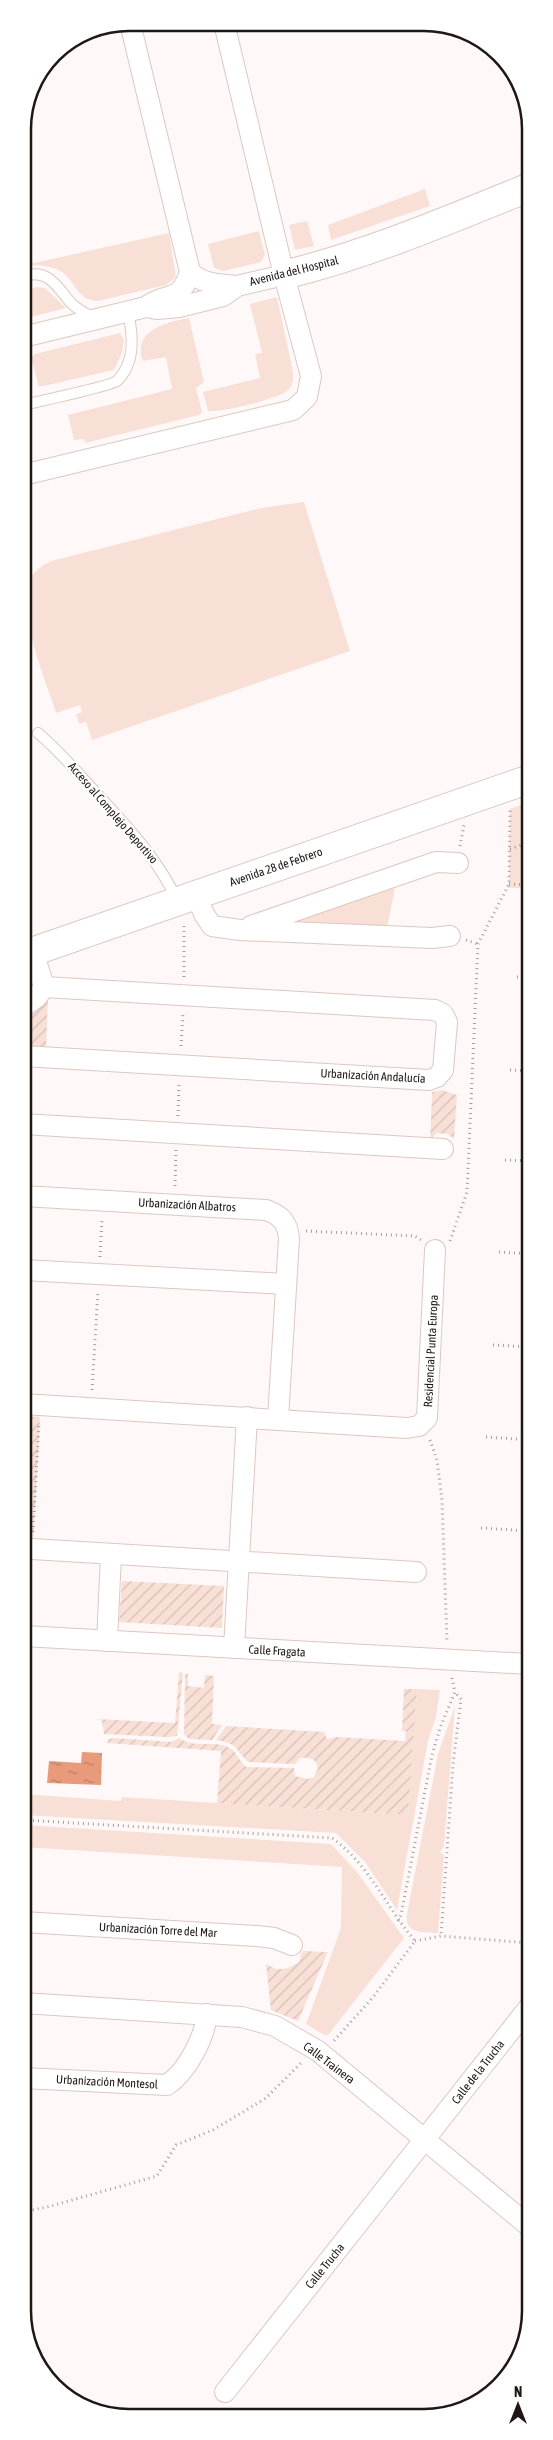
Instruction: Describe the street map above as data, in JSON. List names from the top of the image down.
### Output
{
  "streets": {
    "street": [
      "Avenida del Hospital",
      "Avenida 28 de Febrero",
      "Urbanización Andalucía",
      "Urbanización Albatros",
      "Residencial Punta Europa",
      "Calle Fragata",
      "Urbanización Torre del Mar",
      "Calle Trainera",
      "Calle de la Trucha",
      "Urbanización Montesol",
      "Calle Trucha"
    ],
    "lane": ["Acceso al Complejo Deportivo"]
  },
  "crossings": [
    ["Acceso al Complejo Deportivo", "Avenida 28 de Febrero"],
    ["Urbanización Albatros", "Residencial Punta Europa"],
    ["Calle Trainera", "Calle de la Trucha"],
    ["Calle Trainera", "Urbanización Montesol"],
    ["Calle Trainera", "Calle Trucha"],
    ["Calle de la Trucha", "Calle Trucha"]
  ],
  "north": "top"
}
